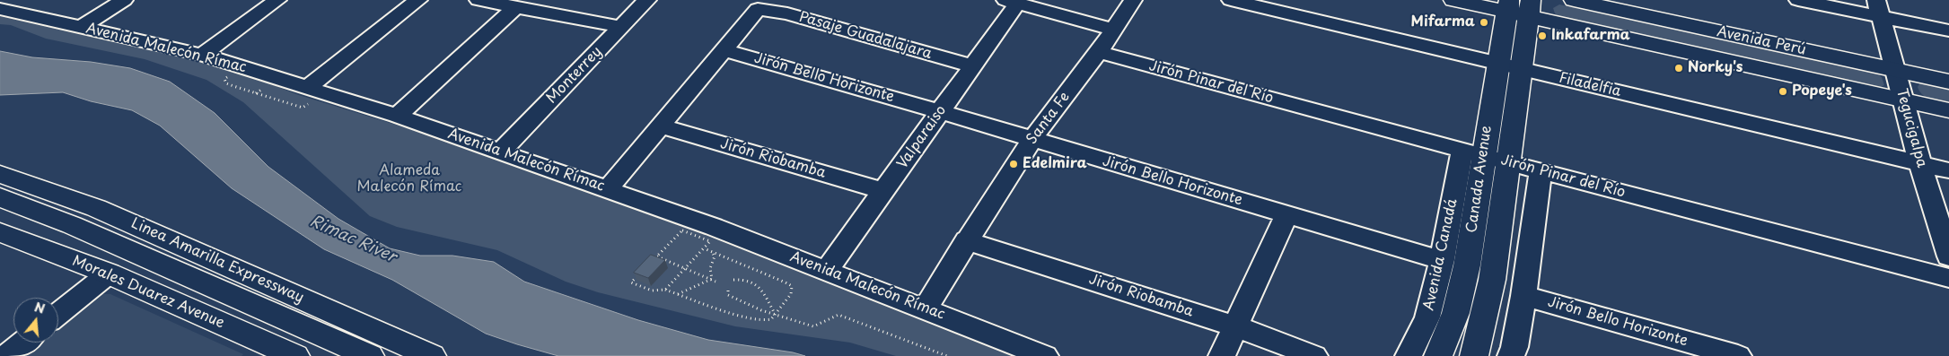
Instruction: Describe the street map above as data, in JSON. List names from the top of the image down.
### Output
{
  "streets": {
    "main road": [
      "Avenida Perú",
      "Canada Avenue",
      "Linea Amarilla Expressway",
      "Morales Duarez Avenue"
    ],
    "street": [
      "Pasaje Guadalajara",
      "Avenida Malecón Rímac",
      "Monterrey",
      "Jirón Bello Horizonte",
      "Jirón Pinar del Río",
      "Filadelfia",
      "Santa Fe",
      "Tegucigalpa",
      "Valparaiso",
      "Jirón Riobamba",
      "Avenida Canadá"
    ]
  },
  "crossings": [
    ["Pasaje Guadalajara", "Jirón Bello Horizonte"],
    ["Pasaje Guadalajara", "Valparaiso"],
    ["Avenida Perú", "Tegucigalpa"],
    ["Avenida Perú", "Canada Avenue"],
    ["Avenida Malecón Rímac", "Monterrey"],
    ["Avenida Malecón Rímac", "Santa Fe"],
    ["Avenida Malecón Rímac", "Valparaiso"],
    ["Jirón Bello Horizonte", "Santa Fe"],
    ["Jirón Bello Horizonte", "Valparaiso"],
    ["Jirón Bello Horizonte", "Avenida Canadá"],
    ["Jirón Pinar del Río", "Santa Fe"],
    ["Jirón Pinar del Río", "Canada Avenue"],
    ["Jirón Pinar del Río", "Avenida Canadá"],
    ["Filadelfia", "Tegucigalpa"],
    ["Filadelfia", "Canada Avenue"],
    ["Santa Fe", "Jirón Riobamba"],
    ["Valparaiso", "Jirón Riobamba"],
    ["Canada Avenue", "Avenida Canadá"]
  ],
  "water": ["Rimac River"],
  "parks": ["Alameda Malecón Rímac"],
  "places": [
    "Mifarma",
    "Inkafarma",
    "Norky's",
    "Popeye's",
    "Edelmira"
  ],
  "north": "top"
}
